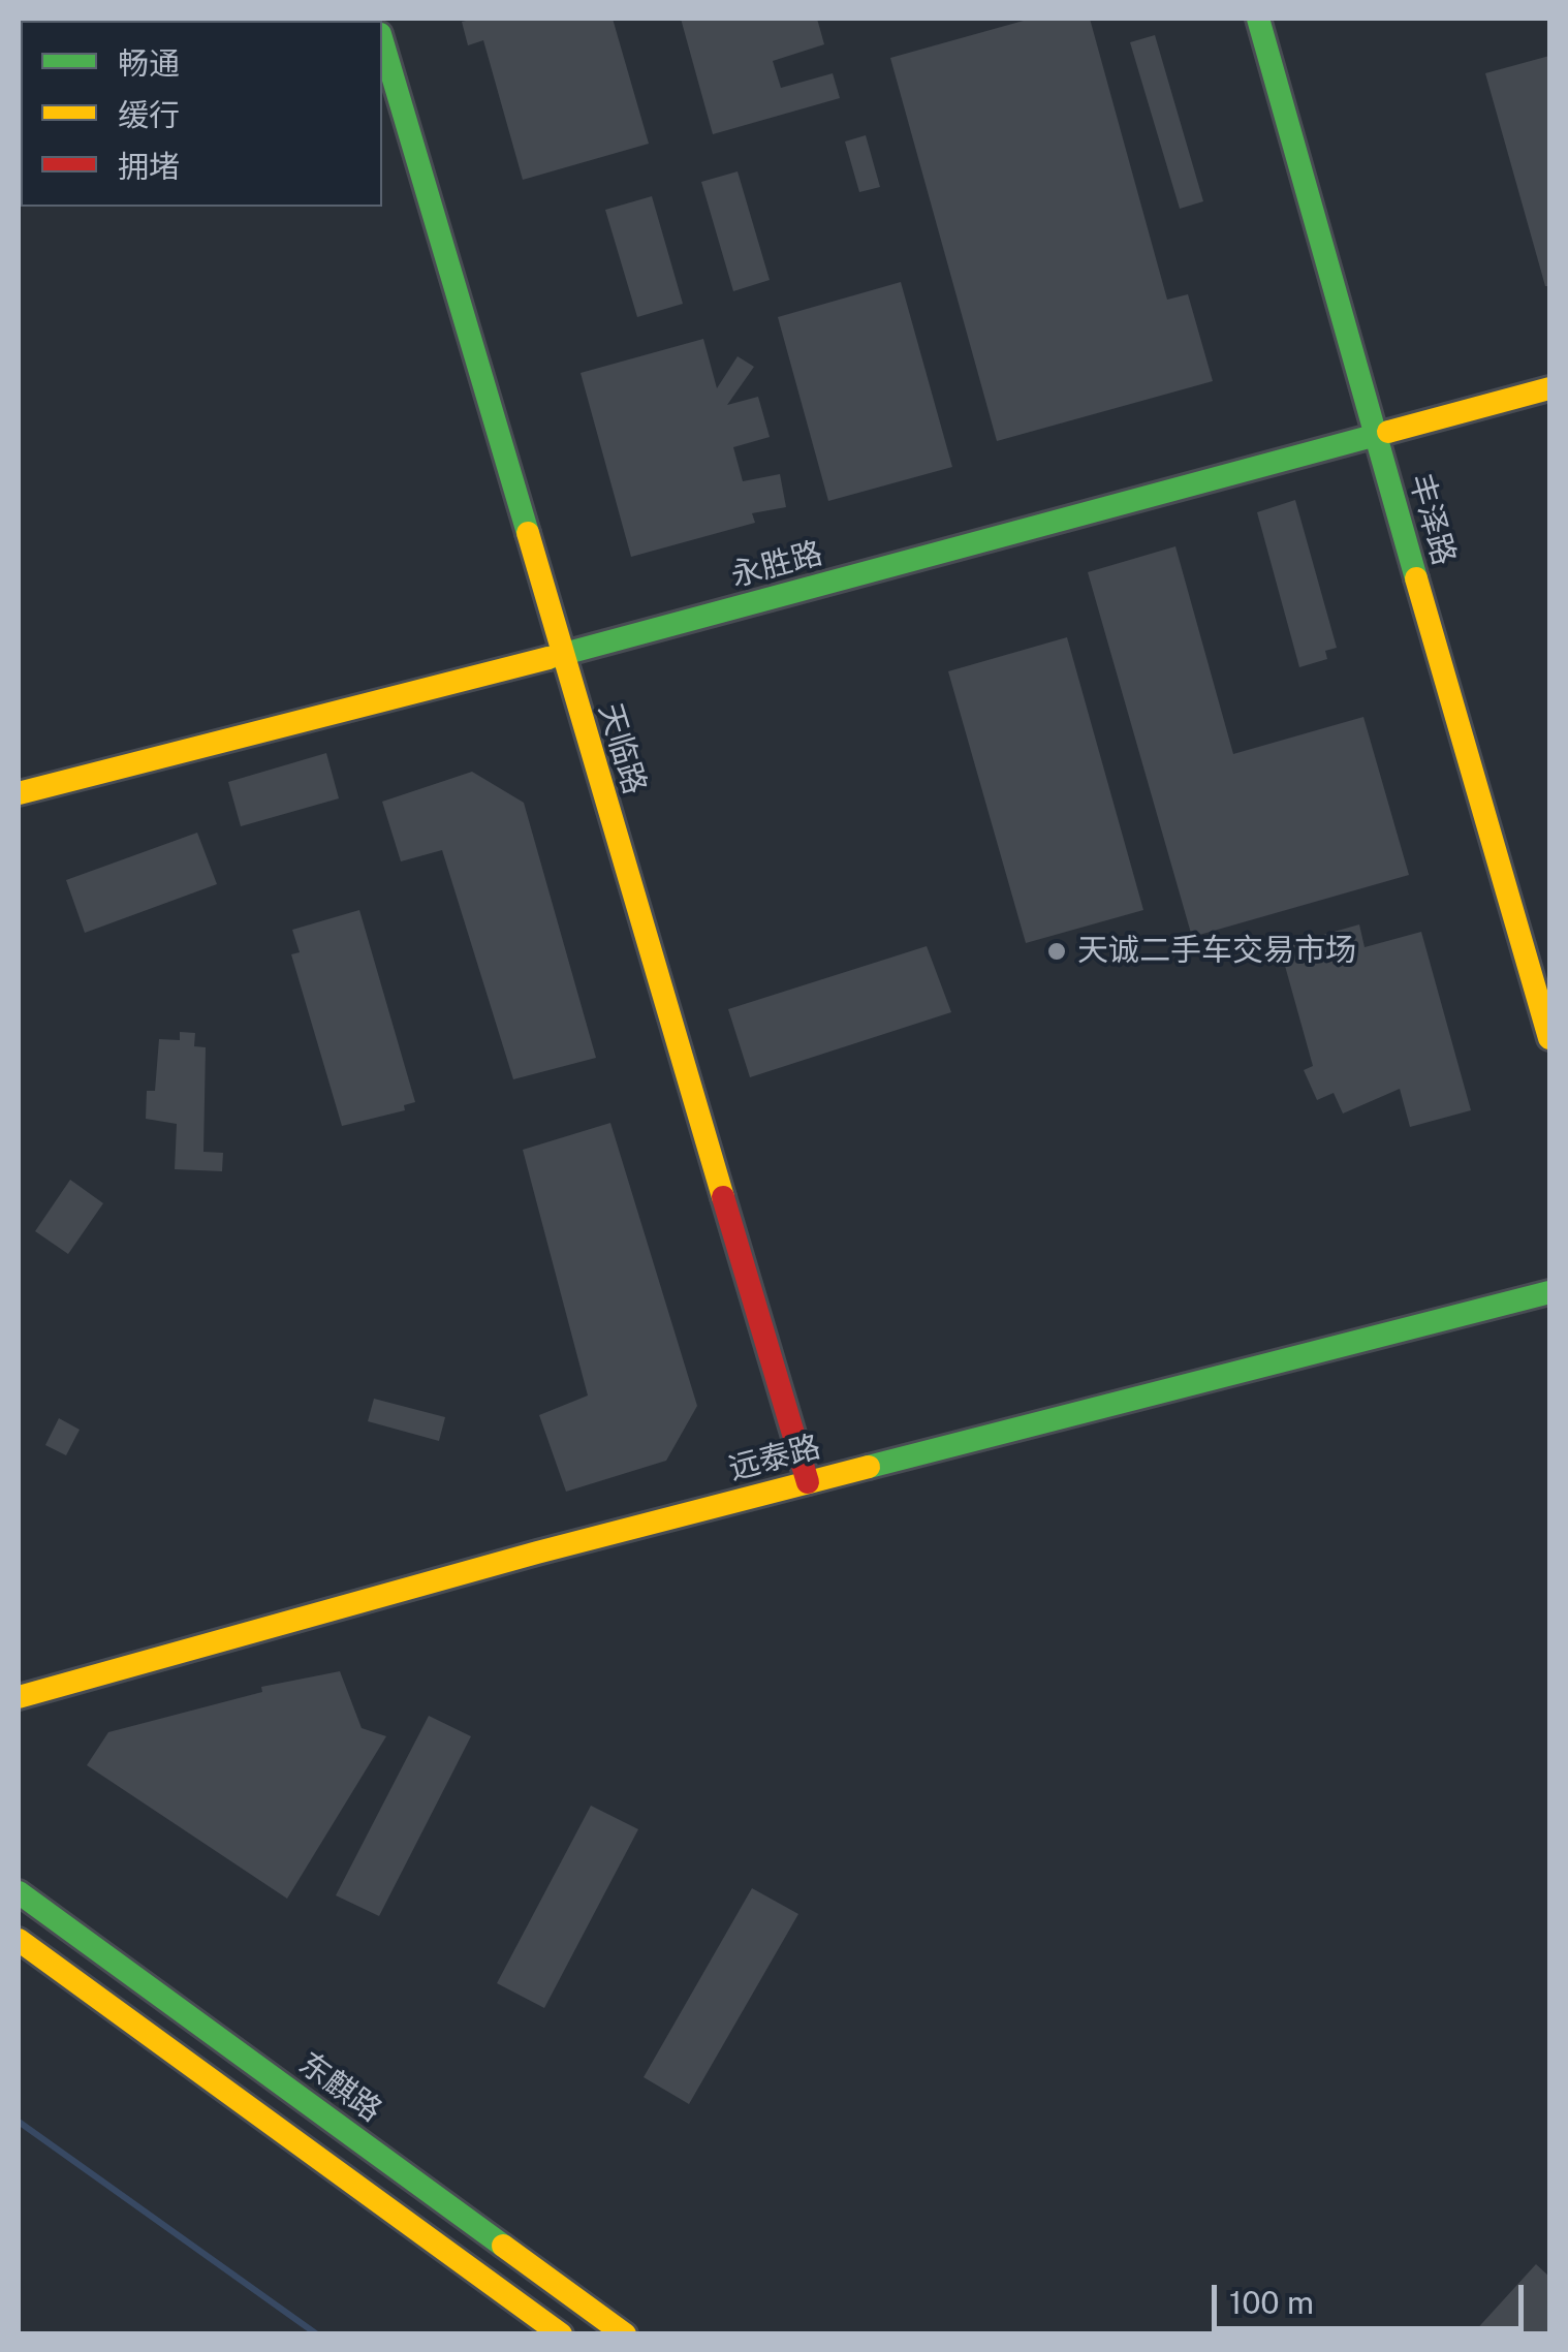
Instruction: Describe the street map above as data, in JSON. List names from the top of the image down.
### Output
{
  "streets": {
    "street": [
      "丰泽路",
      "永胜路",
      "天临路",
      "远泰路",
      "东麒路"
    ]
  },
  "crossings": [
    ["丰泽路", "永胜路"],
    ["永胜路", "天临路"],
    ["天临路", "远泰路"]
  ],
  "places": ["天诚二手车交易市场"],
  "legend": ["畅通", "缓行", "拥堵"],
  "scale_bar": "100 m"
}
